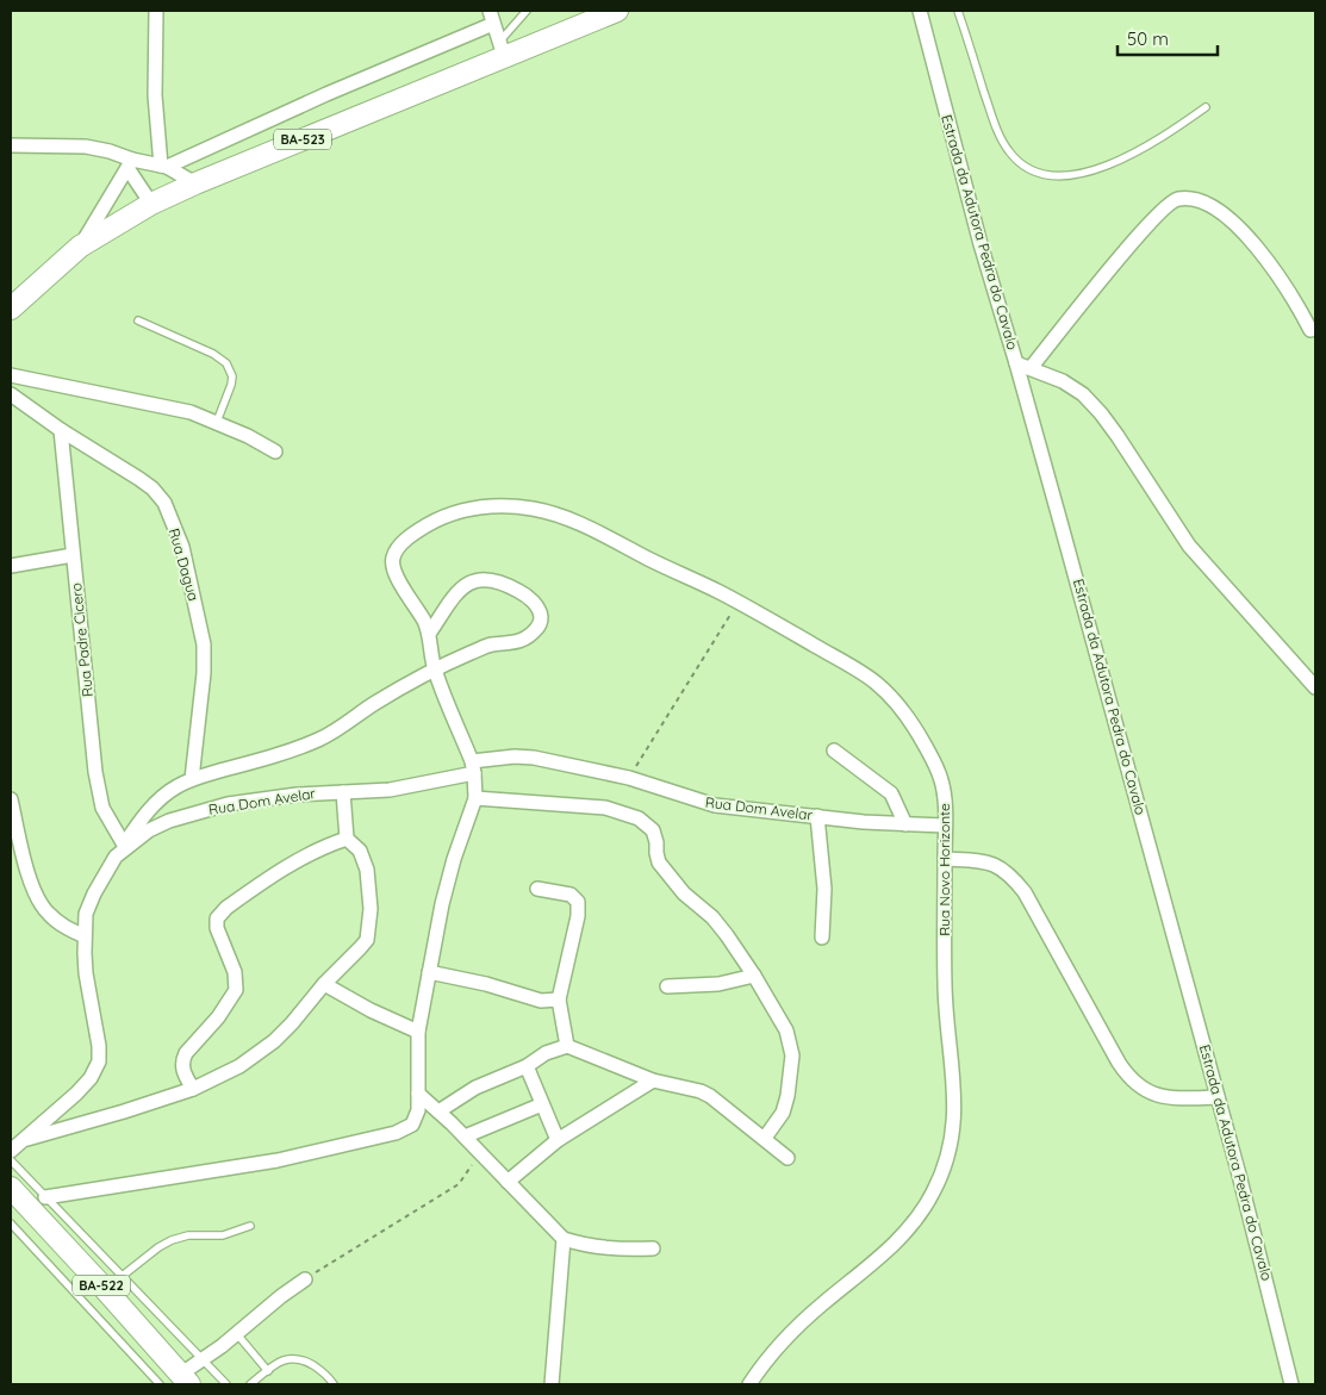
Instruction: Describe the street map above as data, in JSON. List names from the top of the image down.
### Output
{
  "streets": {
    "main road": ["BA-523", "BA-522"],
    "street": [
      "Estrada da Adutora Pedra do Cavalo",
      "Rua Dagua",
      "Rua Padre Cicero",
      "Rua Dom Avelar",
      "Rua Novo Horizonte"
    ]
  },
  "crossings": [
    ["Rua Dagua", "Rua Padre Cicero"],
    ["Rua Dom Avelar", "Rua Novo Horizonte"]
  ],
  "scale_bar": "50 m"
}
